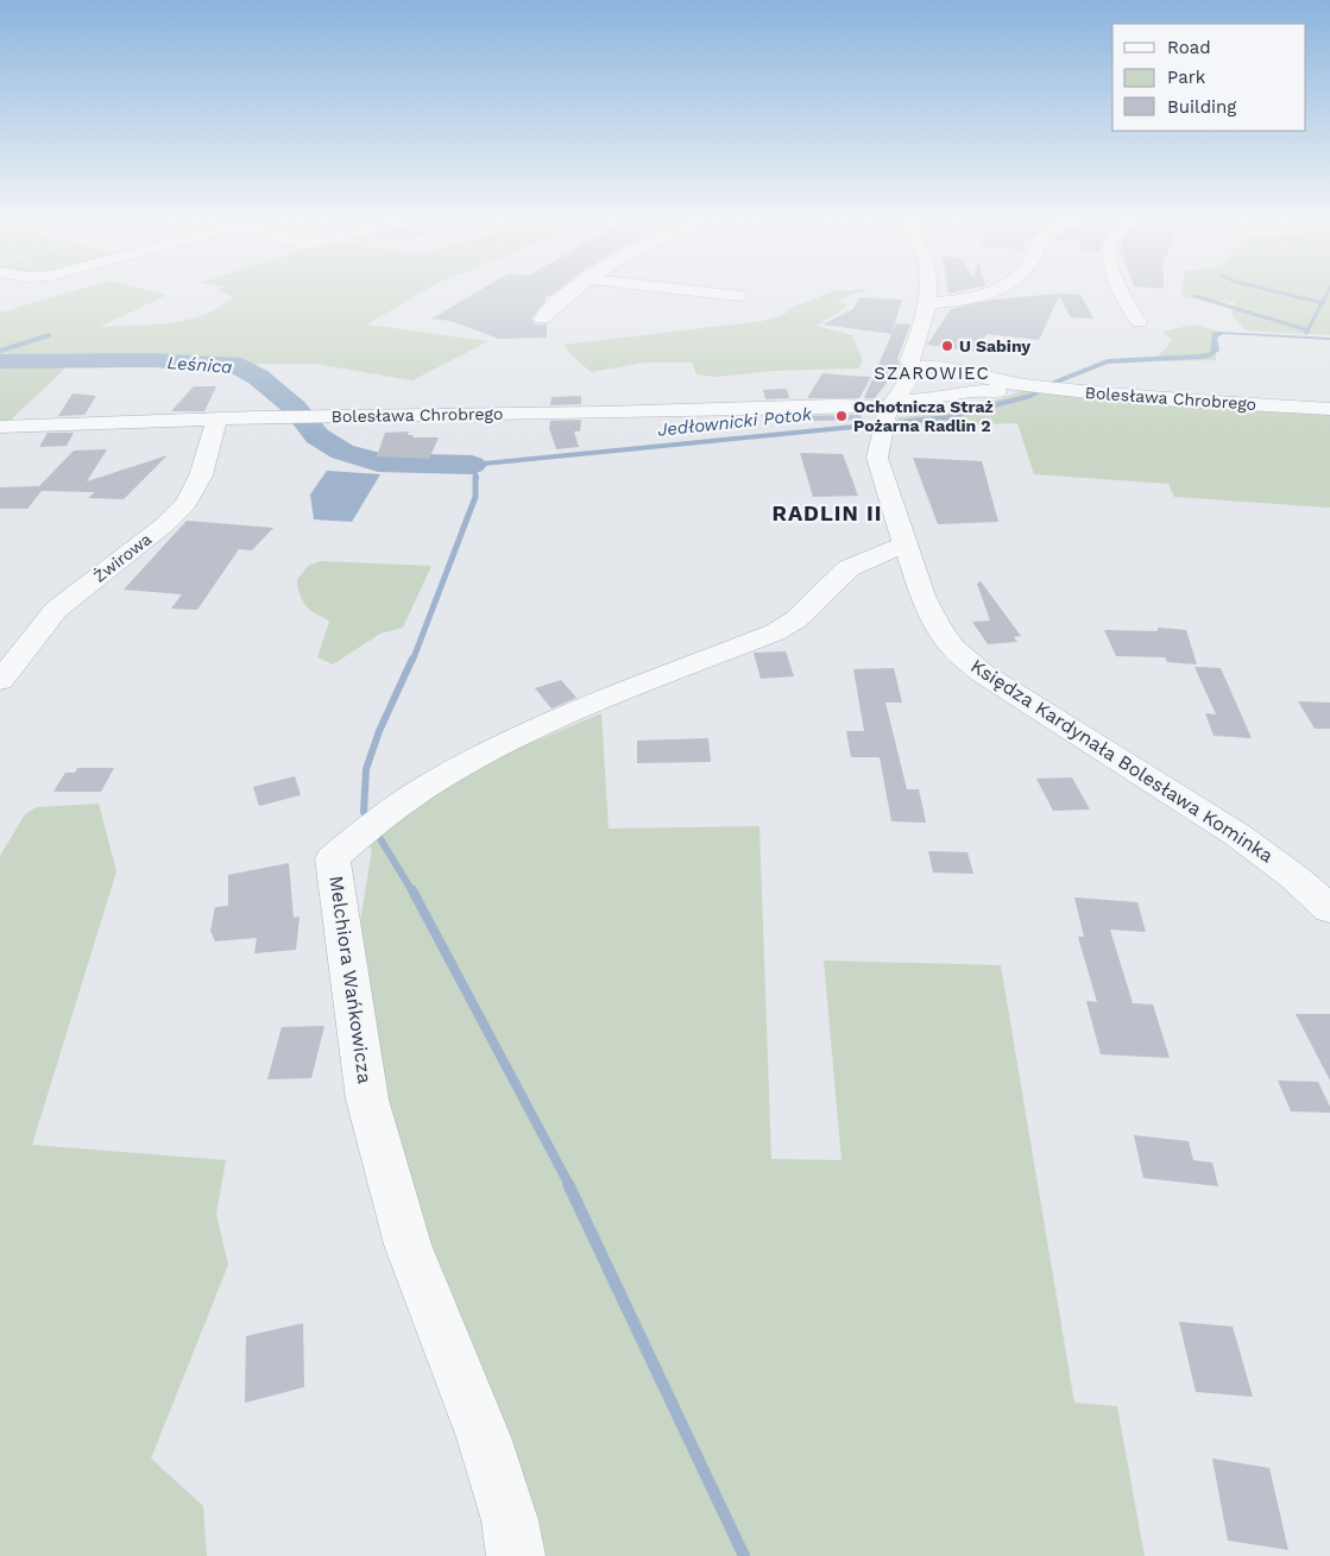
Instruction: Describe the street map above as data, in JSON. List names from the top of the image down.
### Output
{
  "streets": {
    "street": [
      "Bolesława Chrobrego",
      "Żwirowa",
      "Księdza Kardynała Bolesława Kominka",
      "Melchiora Wańkowicza"
    ]
  },
  "crossings": [
    ["Bolesława Chrobrego", "Żwirowa"],
    ["Bolesława Chrobrego", "Księdza Kardynała Bolesława Kominka"],
    ["Księdza Kardynała Bolesława Kominka", "Melchiora Wańkowicza"]
  ],
  "districts": ["SZAROWIEC", "RADLIN II"],
  "water": ["Leśnica", "Jedłownicki Potok"],
  "places": ["U Sabiny", "Ochotnicza Straż Pożarna Radlin 2"],
  "legend": ["Road", "Park", "Building"]
}
